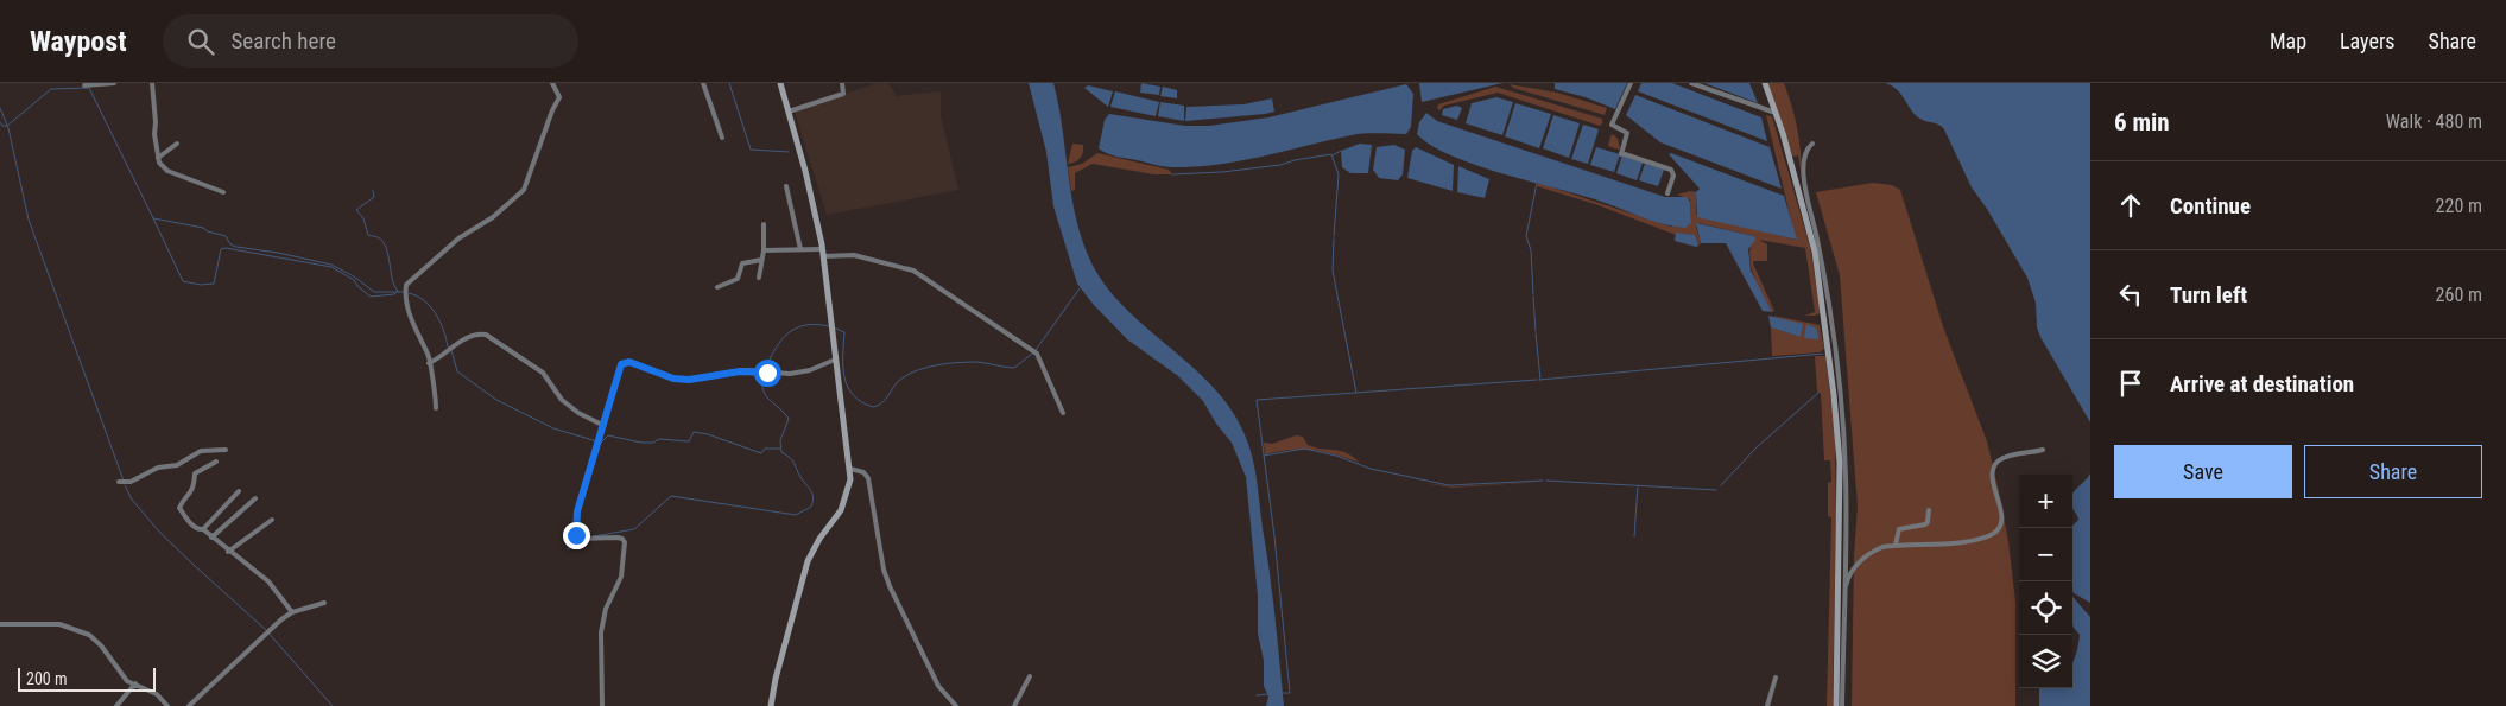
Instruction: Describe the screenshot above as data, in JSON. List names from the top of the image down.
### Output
{
  "scale_bar": "200 m",
  "page": {
    "header": "Waypost",
    "search": "Search here",
    "nav": ["Map", "Layers", "Share"],
    "heading": ["6 min", "Walk · 480 m"],
    "list": [
      ["Continue", "220 m"],
      ["Turn left", "260 m"],
      "Arrive at destination"
    ],
    "buttons": ["Save", "Share"],
    "map_buttons": ["+", "−"],
    "scale": "200 m"
  }
}
